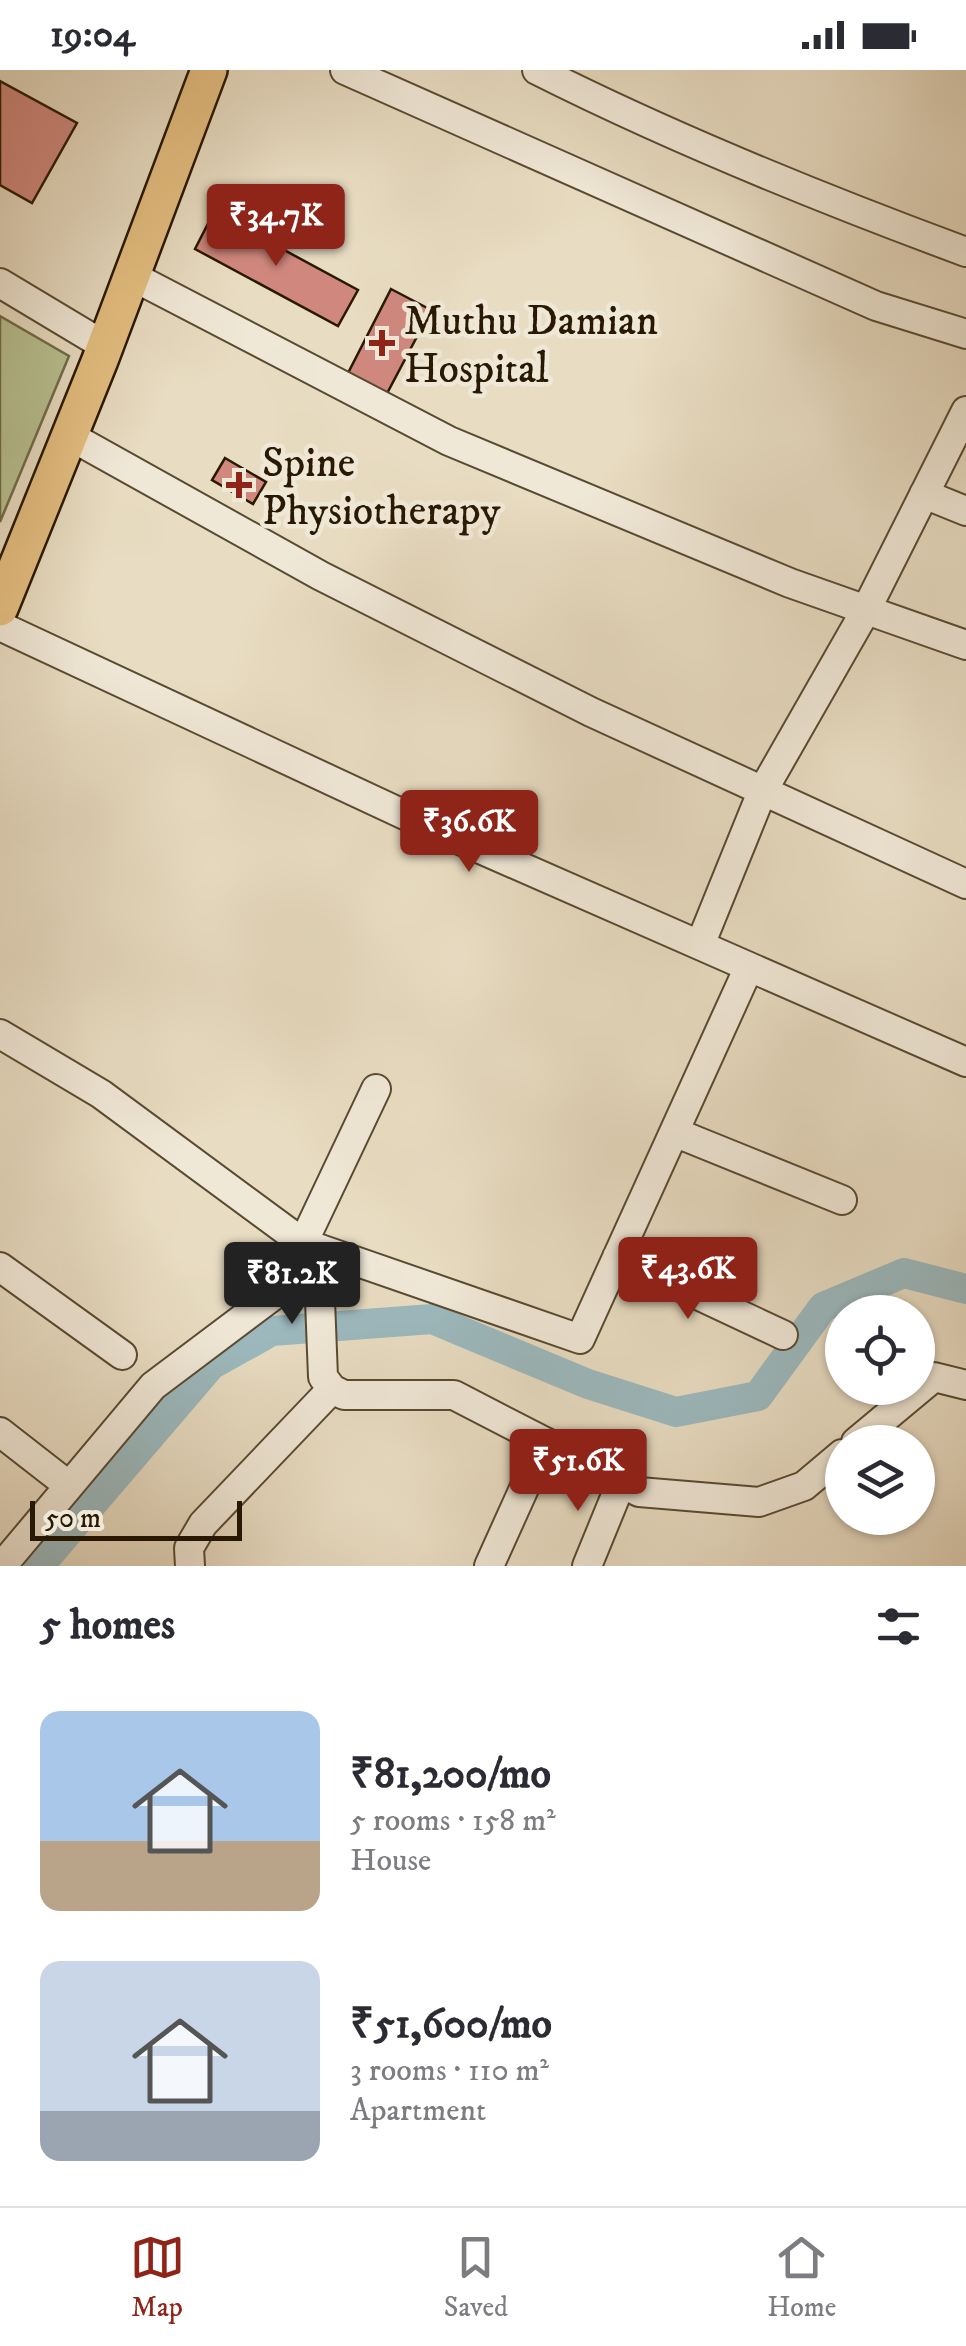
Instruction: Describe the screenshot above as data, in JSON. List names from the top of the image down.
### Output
{
  "places": {
    "health": ["Muthu Damian Hospital", "Spine Physiotherapy"]
  },
  "scale_bar": "50 m",
  "page": {
    "status": "19:04",
    "price": [
      "₹34.7K",
      "₹36.6K",
      "₹43.6K",
      "₹81.2K",
      "₹51.6K"
    ],
    "scale": "50 m",
    "heading": "5 homes",
    "list": [
      {
        "name": "₹81,200/mo",
        "note": "5 rooms · 158 m² · House"
      },
      {
        "name": "₹51,600/mo",
        "note": "3 rooms · 110 m² · Apartment"
      }
    ],
    "tabs": ["Map", "Saved", "Home"]
  }
}
